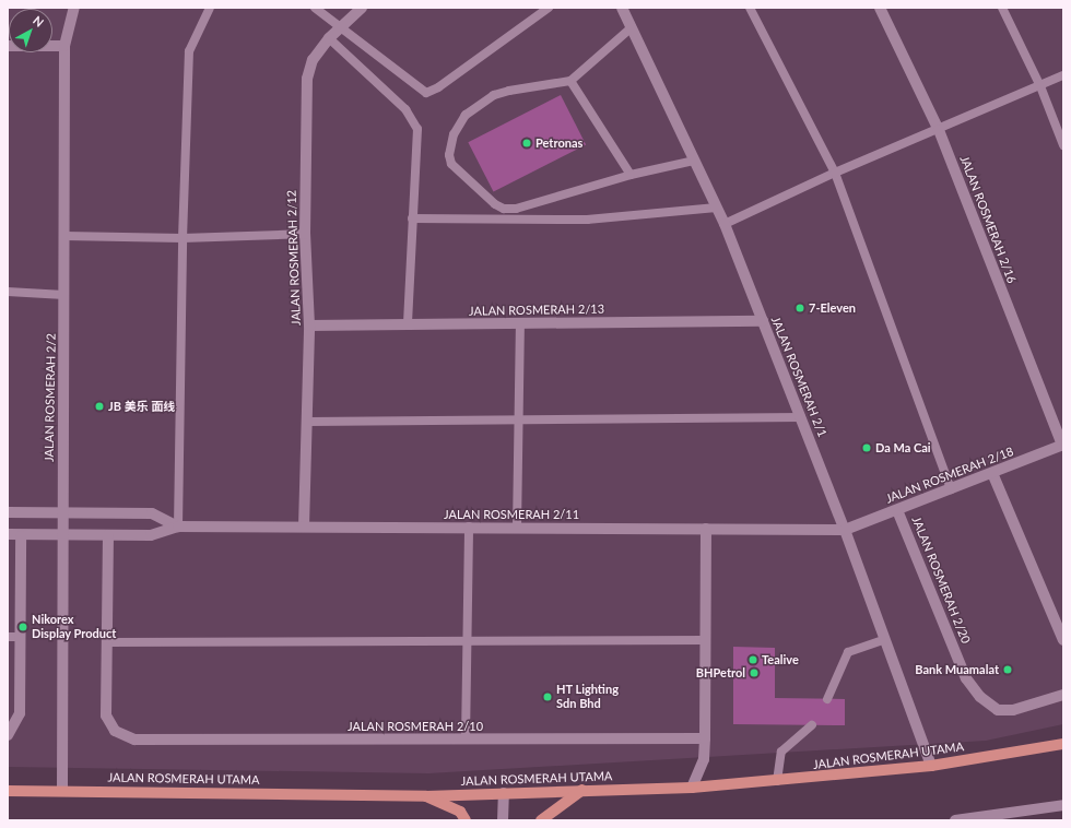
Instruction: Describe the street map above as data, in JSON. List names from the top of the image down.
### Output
{
  "streets": {
    "main road": ["JALAN ROSMERAH UTAMA"],
    "street": [
      "JALAN ROSMERAH 2/16",
      "JALAN ROSMERAH 2/12",
      "JALAN ROSMERAH 2/13",
      "JALAN ROSMERAH 2/1",
      "JALAN ROSMERAH 2/2",
      "JALAN ROSMERAH 2/18",
      "JALAN ROSMERAH 2/11",
      "JALAN ROSMERAH 2/20",
      "JALAN ROSMERAH 2/10"
    ]
  },
  "crossings": [
    ["JALAN ROSMERAH 2/16", "JALAN ROSMERAH 2/18"],
    ["JALAN ROSMERAH 2/12", "JALAN ROSMERAH 2/13"],
    ["JALAN ROSMERAH 2/12", "JALAN ROSMERAH 2/11"],
    ["JALAN ROSMERAH 2/13", "JALAN ROSMERAH 2/1"],
    ["JALAN ROSMERAH 2/1", "JALAN ROSMERAH 2/18"],
    ["JALAN ROSMERAH 2/1", "JALAN ROSMERAH 2/11"],
    ["JALAN ROSMERAH 2/1", "JALAN ROSMERAH UTAMA"],
    ["JALAN ROSMERAH 2/2", "JALAN ROSMERAH 2/11"],
    ["JALAN ROSMERAH 2/2", "JALAN ROSMERAH UTAMA"],
    ["JALAN ROSMERAH 2/18", "JALAN ROSMERAH 2/11"],
    ["JALAN ROSMERAH 2/18", "JALAN ROSMERAH 2/20"],
    ["JALAN ROSMERAH 2/11", "JALAN ROSMERAH 2/10"]
  ],
  "places": [
    "Petronas",
    "7-Eleven",
    "JB 美乐 面线",
    "Da Ma Cai",
    "Nikorex Display Product",
    "Tealive",
    "Bank Muamalat",
    "BHPetrol",
    "HT Lighting Sdn Bhd"
  ],
  "north": "top right"
}
